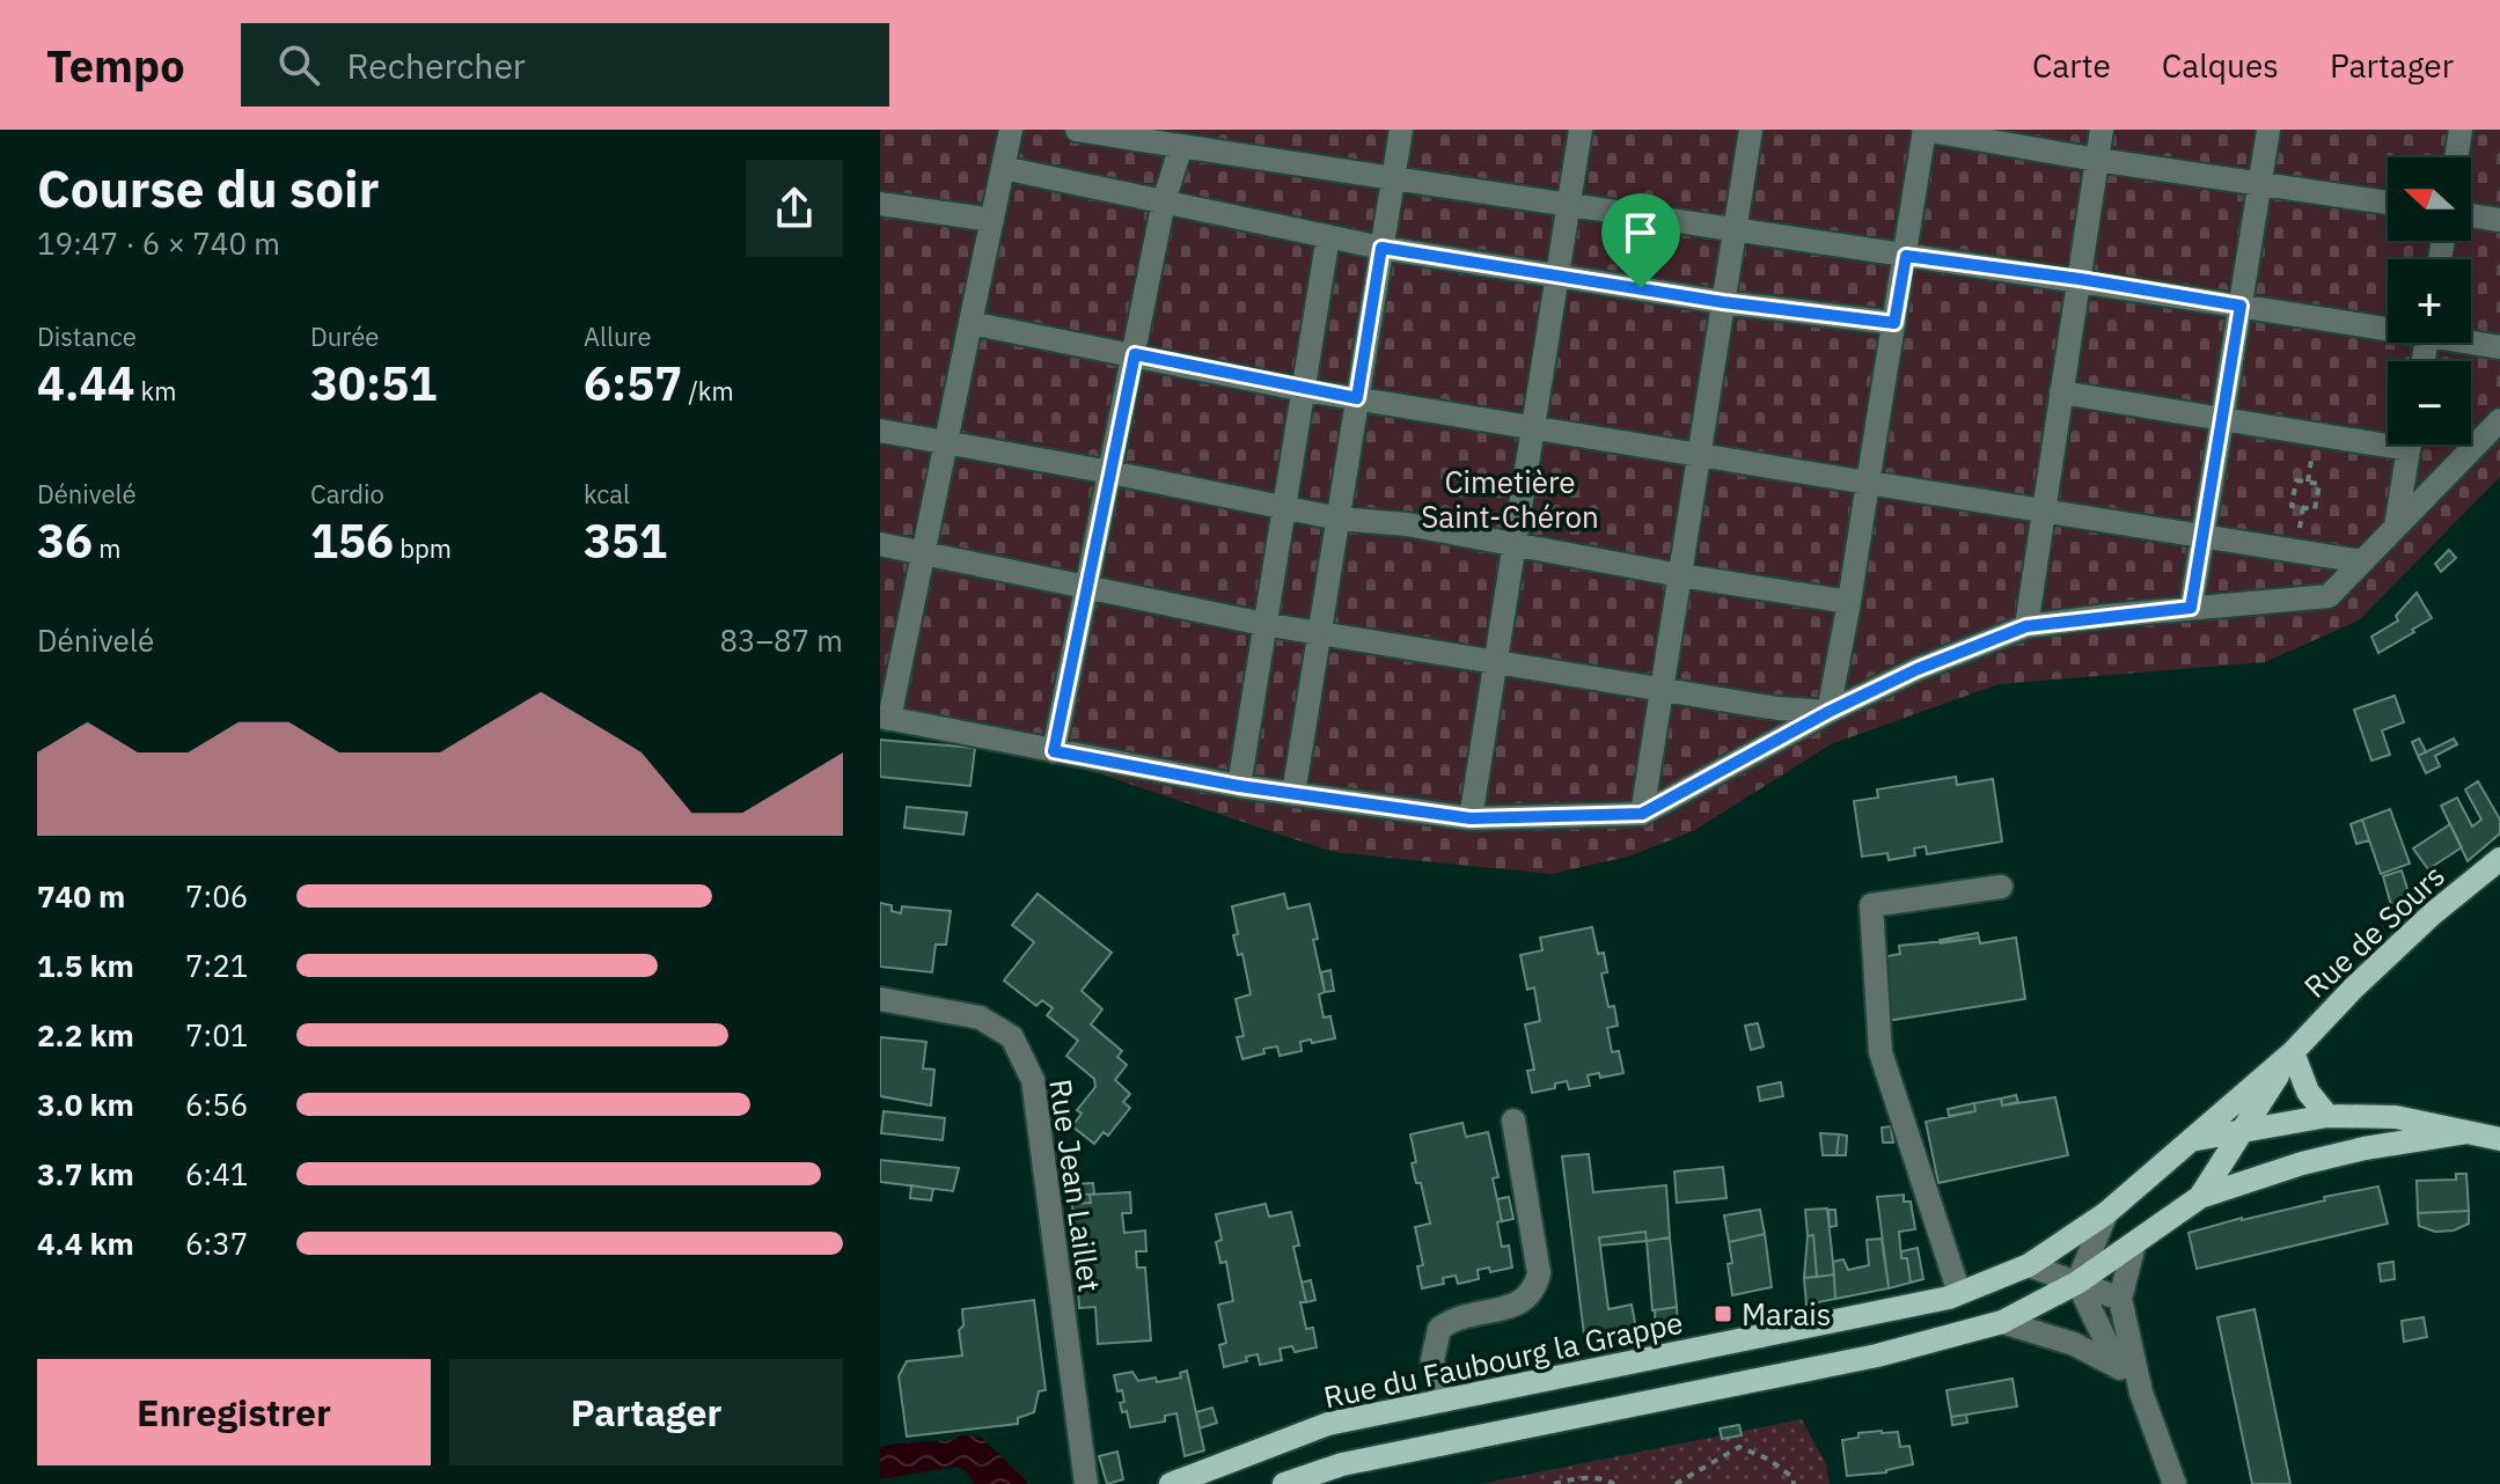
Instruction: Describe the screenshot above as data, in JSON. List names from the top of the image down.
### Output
{
  "streets": {
    "main road": ["Rue de Sours", "Rue du Faubourg la Grappe"],
    "street": ["Rue Jean Laillet"]
  },
  "crossings": [
    ["Rue de Sours", "Rue du Faubourg la Grappe"]
  ],
  "parks": ["Cimetière Saint-Chéron"],
  "places": {
    "transit": ["Marais"]
  },
  "north": "left",
  "page": {
    "header": "Tempo",
    "search": "Rechercher",
    "nav": ["Carte", "Calques", "Partager"],
    "heading": ["Course du soir", "19:47 · 6 × 740 m"],
    "map_buttons": ["+", "−"],
    "stats": [
      ["Distance", "4.44 km"],
      ["Durée", "30:51"],
      ["Allure", "6:57 /km"],
      ["Dénivelé", "36 m"],
      ["Cardio", "156 bpm"],
      ["kcal", "351"]
    ],
    "chart": ["Dénivelé", "83–87 m"],
    "list": [
      {
        "name": "740 m",
        "note": "7:06"
      },
      {
        "name": "1.5 km",
        "note": "7:21"
      },
      {
        "name": "2.2 km",
        "note": "7:01"
      },
      {
        "name": "3.0 km",
        "note": "6:56"
      },
      {
        "name": "3.7 km",
        "note": "6:41"
      },
      {
        "name": "4.4 km",
        "note": "6:37"
      }
    ],
    "buttons": ["Enregistrer", "Partager"]
  }
}
